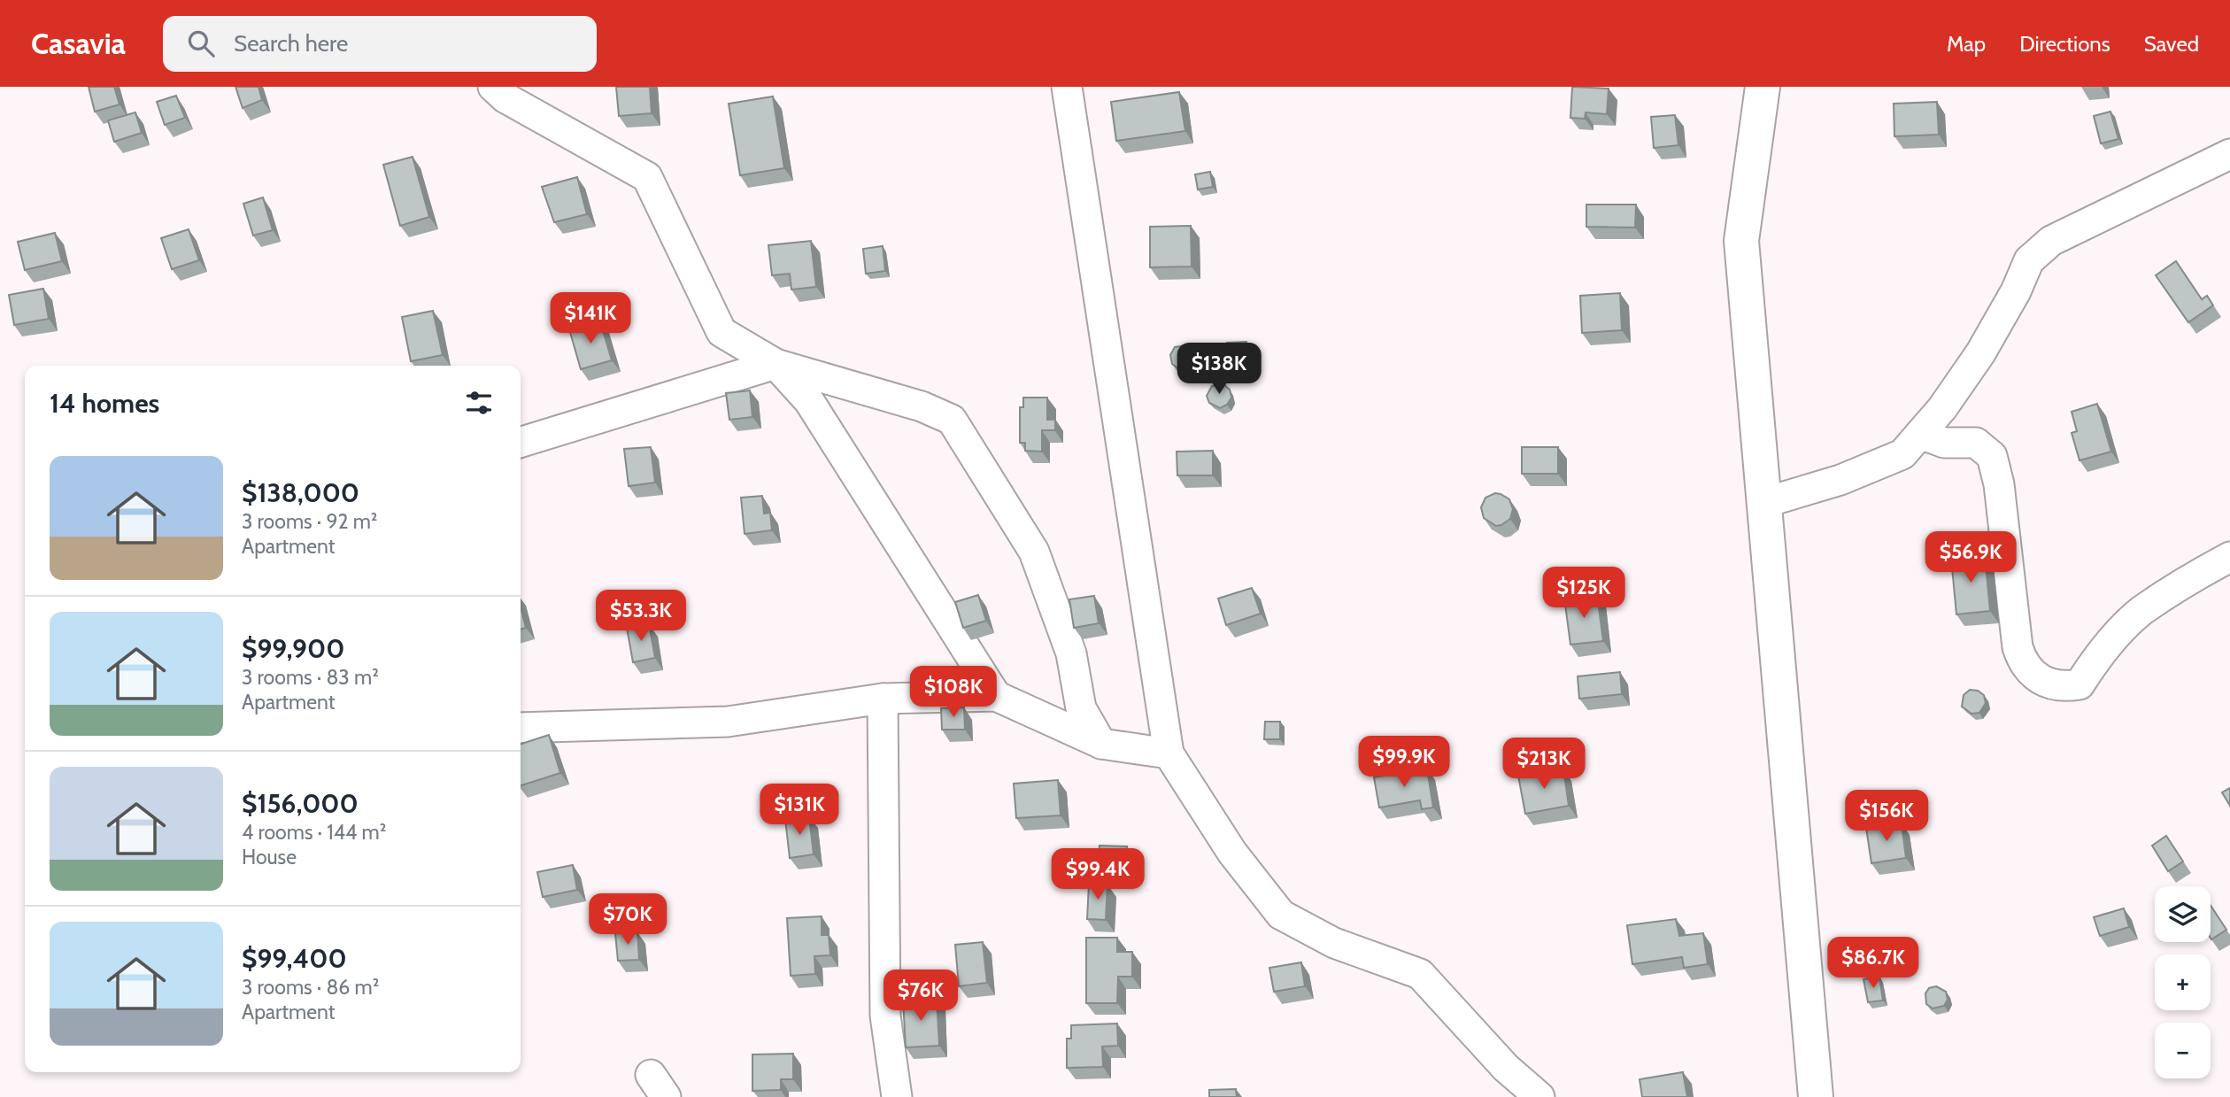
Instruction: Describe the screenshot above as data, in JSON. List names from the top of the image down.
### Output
{
  "page": {
    "header": "Casavia",
    "search": "Search here",
    "nav": ["Map", "Directions", "Saved"],
    "price": [
      "$141K",
      "$138K",
      "$56.9K",
      "$125K",
      "$53.3K",
      "$108K",
      "$99.9K",
      "$213K",
      "$131K",
      "$156K",
      "$99.4K",
      "$70K",
      "$86.7K",
      "$76K"
    ],
    "heading": "14 homes",
    "list": [
      {
        "name": "$138,000",
        "note": "3 rooms · 92 m² · Apartment"
      },
      {
        "name": "$99,900",
        "note": "3 rooms · 83 m² · Apartment"
      },
      {
        "name": "$156,000",
        "note": "4 rooms · 144 m² · House"
      },
      {
        "name": "$99,400",
        "note": "3 rooms · 86 m² · Apartment"
      }
    ],
    "map_buttons": ["+", "−"]
  }
}
